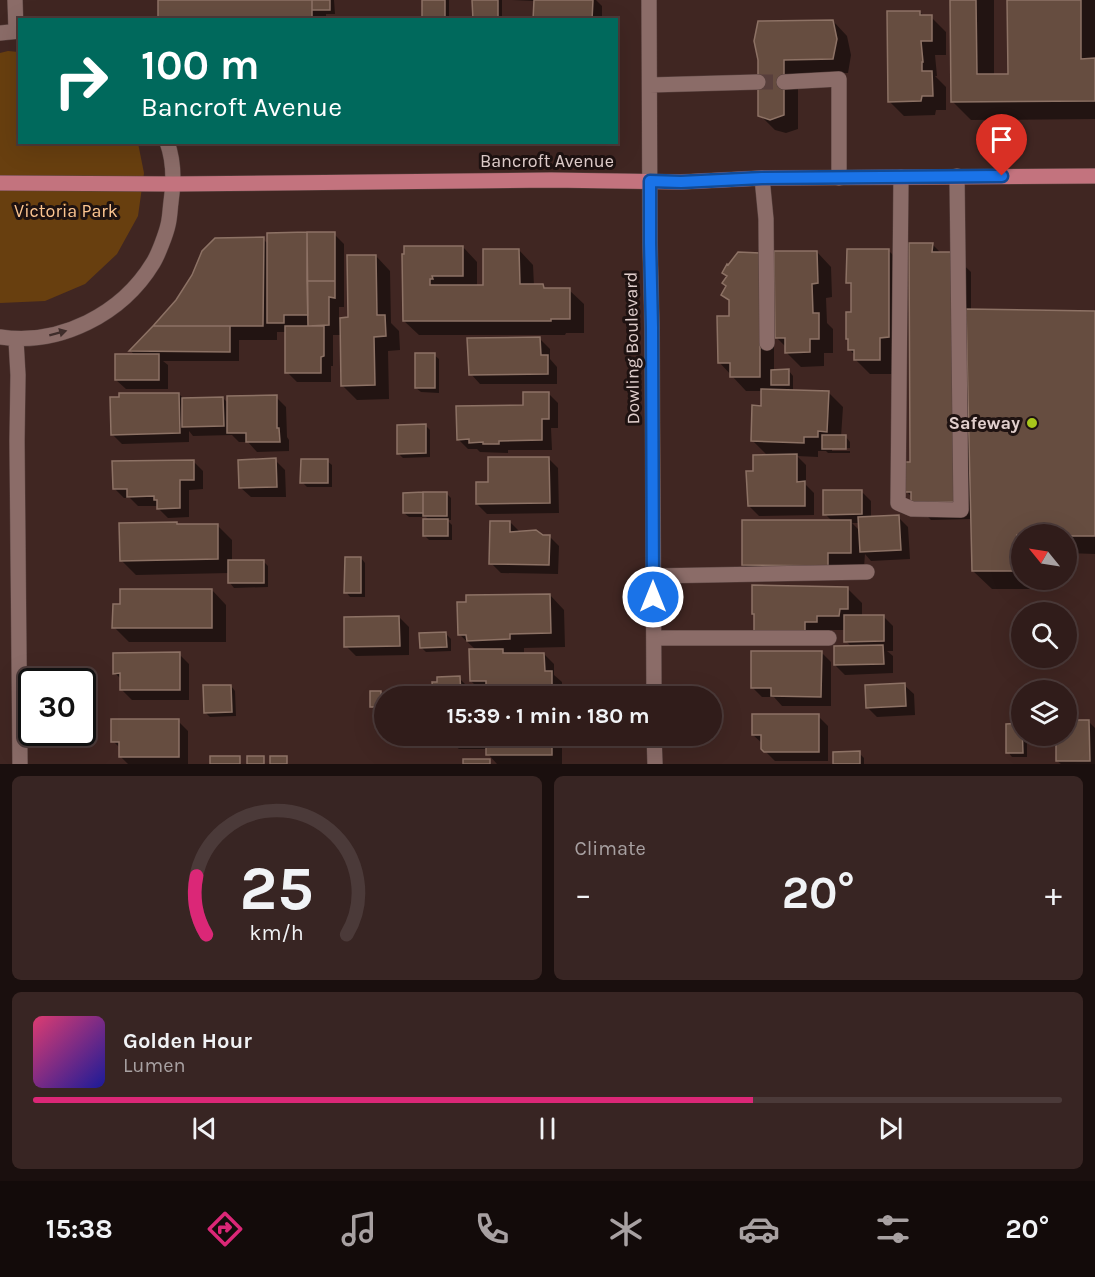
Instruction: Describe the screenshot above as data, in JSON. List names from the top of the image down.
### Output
{
  "streets": {
    "main road": ["Bancroft Avenue"],
    "street": ["Dowling Boulevard"]
  },
  "crossings": [
    ["Bancroft Avenue", "Dowling Boulevard"]
  ],
  "parks": ["Victoria Park"],
  "places": ["Safeway"],
  "north": "top left",
  "page": {
    "turn": ["100 m", "Bancroft Avenue"],
    "limit": "30",
    "trip": "15:39 · 1 min · 180 m",
    "tile": "Climate",
    "heat": ["−", "20°", "+"],
    "song": ["Golden Hour", "Lumen"],
    "tabs": ["15:38", "20°"],
    "gauge": ["25", "km/h"]
  }
}
